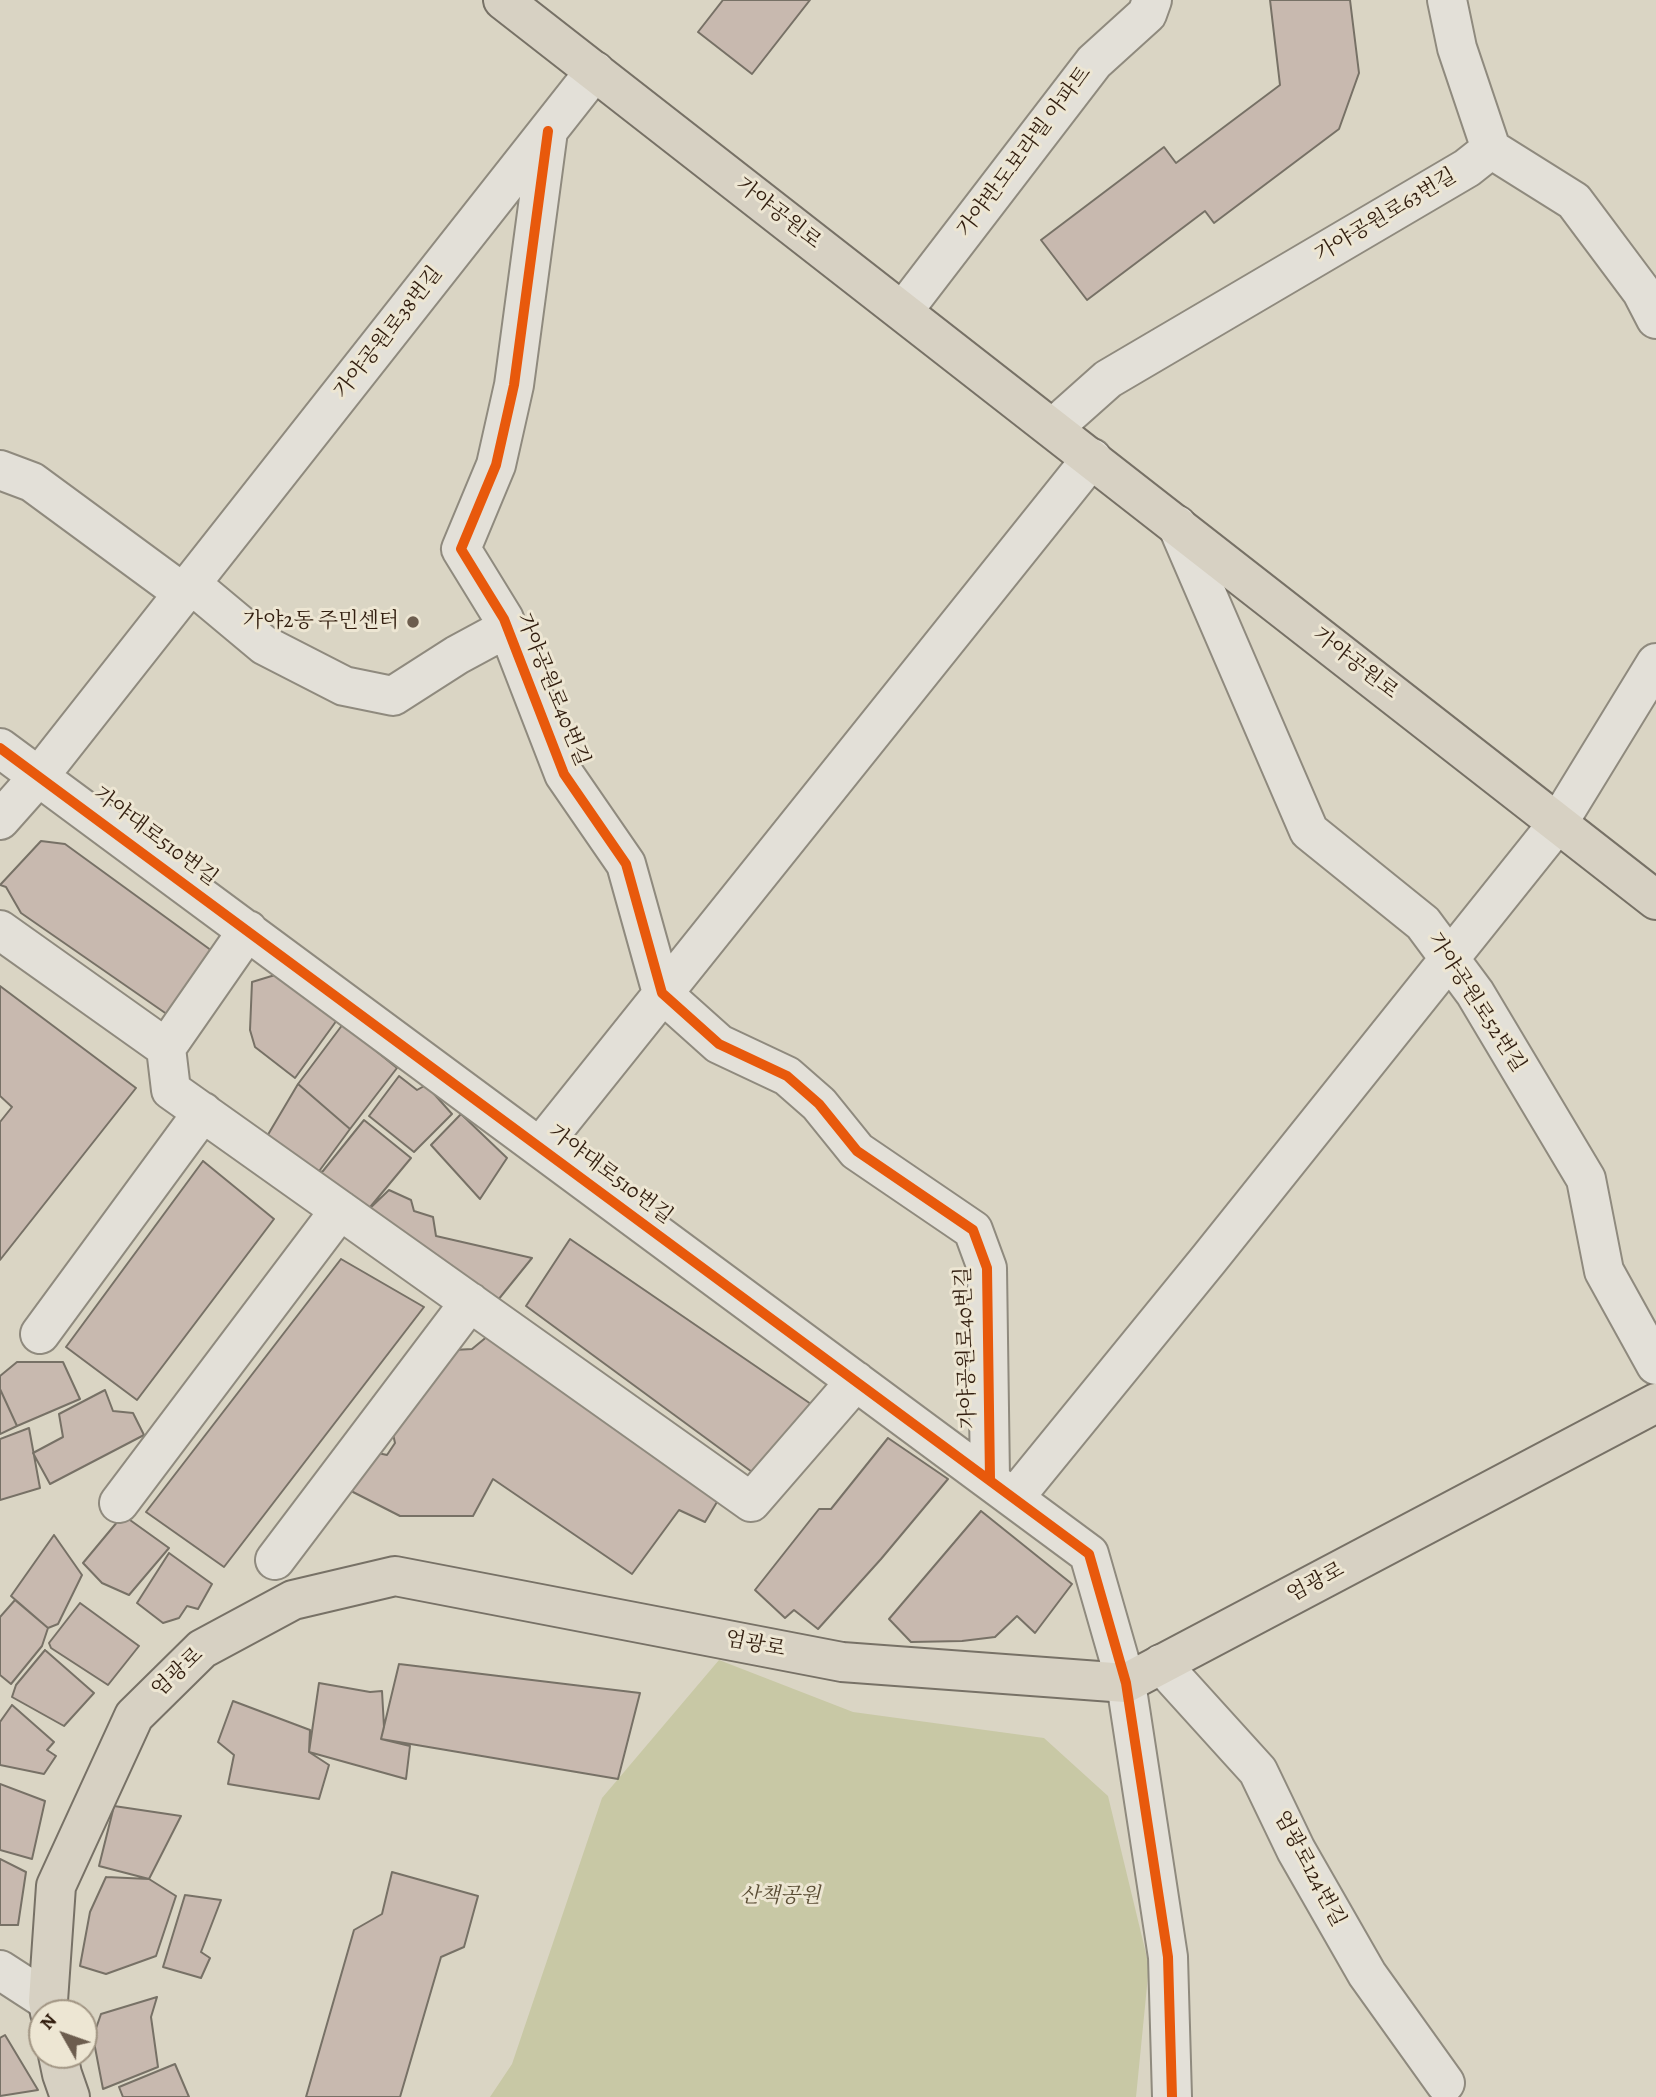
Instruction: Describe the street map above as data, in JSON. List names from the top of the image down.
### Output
{
  "streets": {
    "main road": ["가야공원로", "엄광로"],
    "street": [
      "가야반도보라빌 아파트",
      "가야공원로63번길",
      "가야공원로38번길",
      "가야공원로40번길",
      "가야대로510번길",
      "가야공원로52번길",
      "엄광로124번길"
    ]
  },
  "crossings": [
    ["가야반도보라빌 아파트", "가야공원로"],
    ["가야공원로", "가야공원로63번길"],
    ["가야공원로", "가야공원로38번길"],
    ["가야공원로", "가야공원로52번길"],
    ["가야공원로38번길", "가야공원로40번길"],
    ["가야공원로38번길", "가야대로510번길"],
    ["가야공원로40번길", "가야대로510번길"],
    ["가야대로510번길", "엄광로"],
    ["엄광로", "엄광로124번길"]
  ],
  "parks": ["산책공원"],
  "places": ["가야2동 주민센터"],
  "north": "top left"
}
